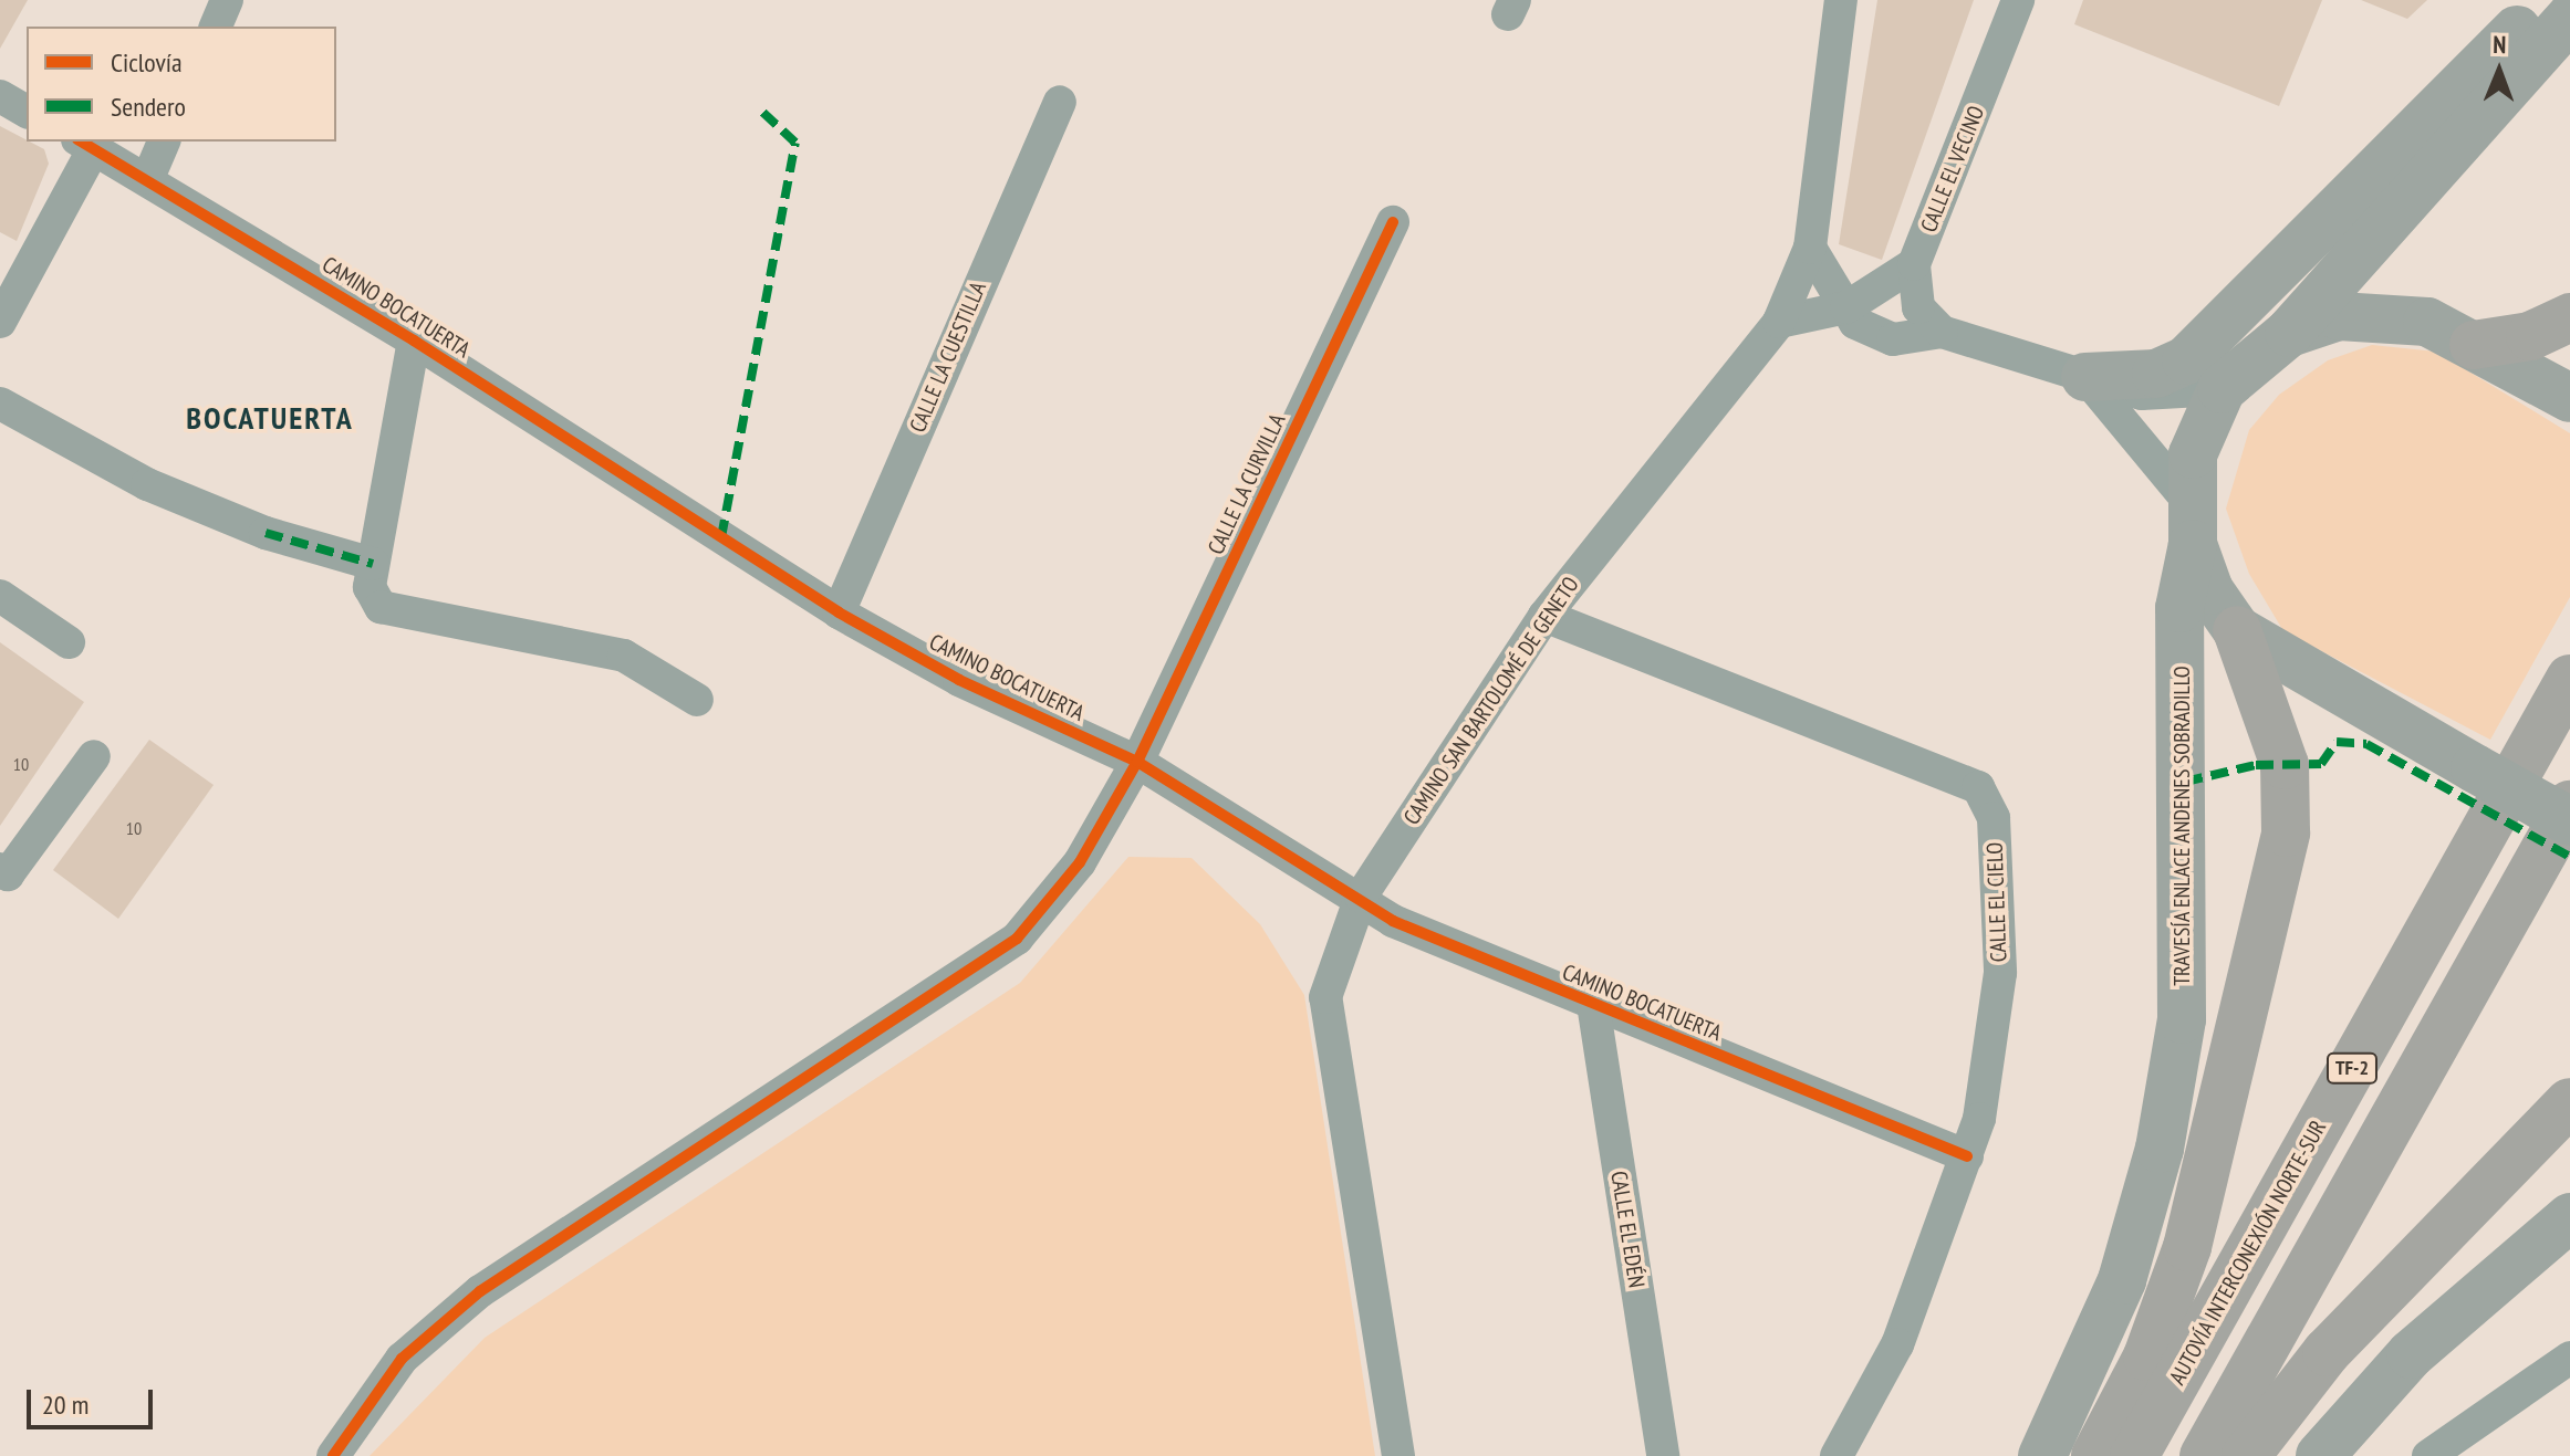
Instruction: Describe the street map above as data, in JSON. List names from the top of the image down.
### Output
{
  "streets": {
    "highway": ["TF-2", "AUTOVÍA INTERCONEXIÓN NORTE-SUR"],
    "street": [
      "CALLE EL VECINO",
      "CAMINO BOCATUERTA",
      "CALLE LA CUESTILLA",
      "CALLE LA CURVILLA",
      "CAMINO SAN BARTOLOMÉ DE GENETO",
      "TRAVESÍA ENLACE ANDENES SOBRADILLO",
      "CALLE EL CIELO",
      "CALLE EL EDÉN"
    ]
  },
  "crossings": [
    ["CAMINO BOCATUERTA", "CALLE LA CUESTILLA"],
    ["CAMINO BOCATUERTA", "CALLE LA CURVILLA"],
    ["CAMINO BOCATUERTA", "CAMINO SAN BARTOLOMÉ DE GENETO"],
    ["CAMINO BOCATUERTA", "CALLE EL CIELO"],
    ["CAMINO BOCATUERTA", "CALLE EL EDÉN"],
    ["CAMINO SAN BARTOLOMÉ DE GENETO", "CALLE EL CIELO"]
  ],
  "districts": ["BOCATUERTA"],
  "house_numbers": ["10", "10"],
  "legend": ["Ciclovía", "Sendero"],
  "scale_bar": "20 m",
  "north": "top"
}
